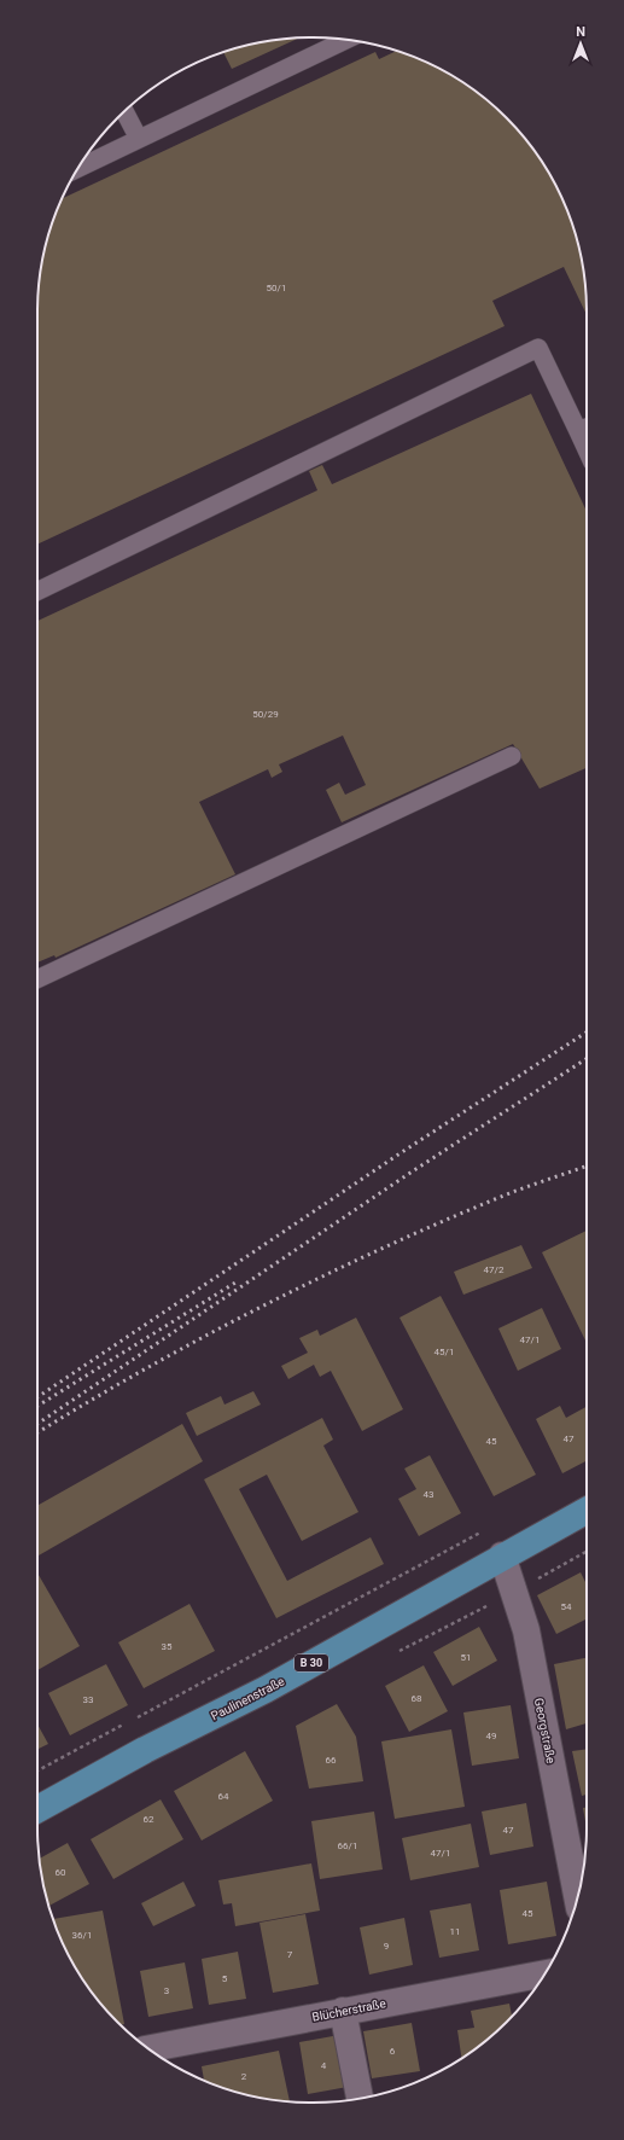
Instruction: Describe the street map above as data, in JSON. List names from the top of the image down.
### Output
{
  "streets": {
    "main road": ["B 30", "Paulinenstraße"],
    "street": ["Georgstraße", "Blücherstraße"]
  },
  "crossings": [
    ["Paulinenstraße", "Georgstraße"]
  ],
  "house_numbers": [
    "50/1",
    "50/29",
    "47/2",
    "47/1",
    "45/1",
    "47",
    "45",
    "43",
    "54",
    "35",
    "51",
    "68",
    "33",
    "49",
    "66",
    "64",
    "62",
    "47",
    "66/1",
    "47/1",
    "60",
    "45",
    "11",
    "36/1",
    "9",
    "7",
    "5",
    "3",
    "6",
    "4",
    "2"
  ],
  "north": "top"
}
